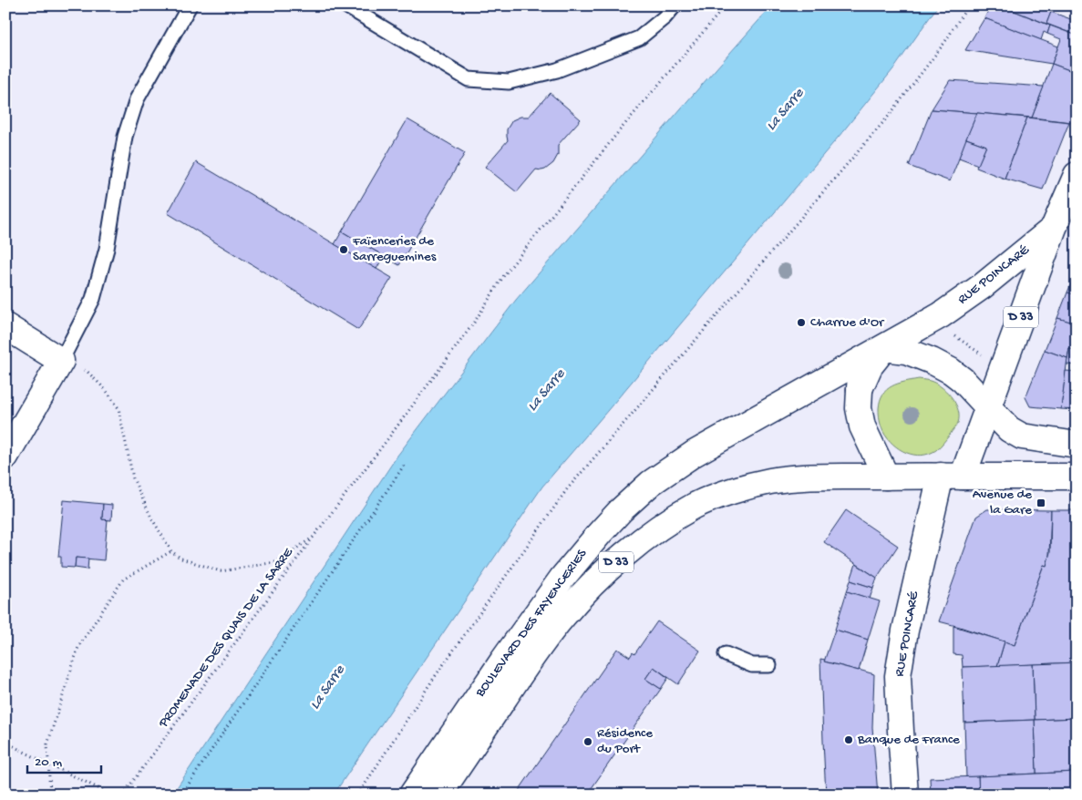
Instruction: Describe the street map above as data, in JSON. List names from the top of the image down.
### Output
{
  "streets": {
    "main road": ["RUE POINCARÉ", "D 33", "BOULEVARD DES FAYENCERIES"],
    "path": ["PROMENADE DES QUAIS DE LA SARRE"]
  },
  "crossings": [
    ["RUE POINCARÉ", "D 33"],
    ["RUE POINCARÉ", "BOULEVARD DES FAYENCERIES"],
    ["D 33", "BOULEVARD DES FAYENCERIES"]
  ],
  "water": ["La Sarre"],
  "places": {
    "other": [
      "Faïenceries de Sarreguemines",
      "Charrue d'Or",
      "Banque de France",
      "Résidence du Port"
    ],
    "transit": ["Avenue de la Gare"]
  },
  "scale_bar": "20 m"
}
